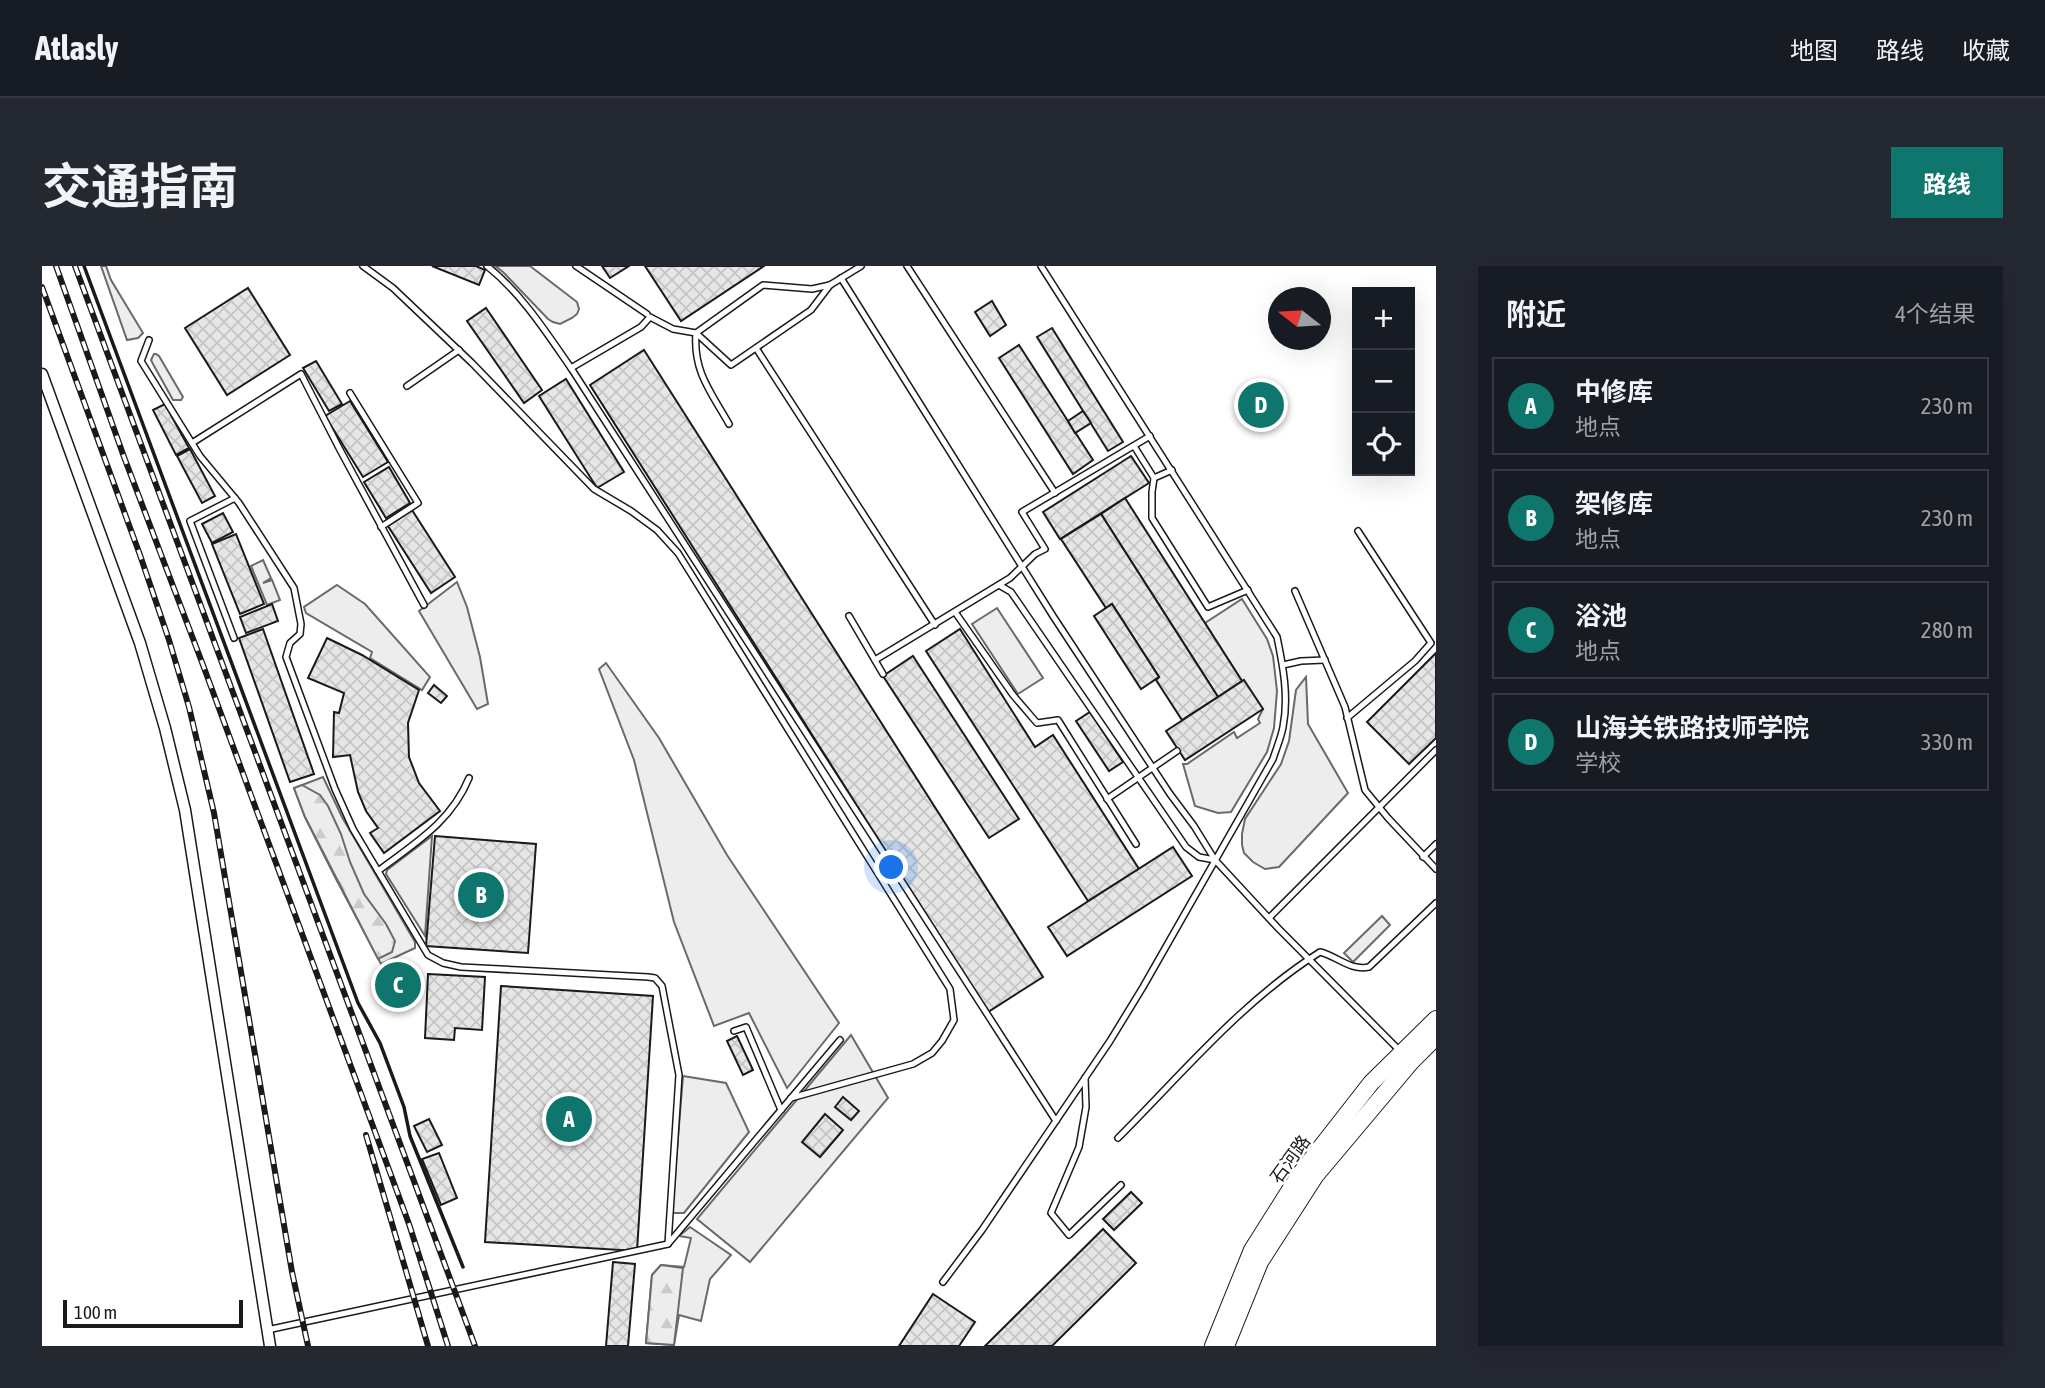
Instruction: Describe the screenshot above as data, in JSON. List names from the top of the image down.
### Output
{
  "streets": {
    "main road": ["石河路"]
  },
  "scale_bar": "100 m",
  "north": "left",
  "page": {
    "header": "Atlasly",
    "nav": ["地图", "路线", "收藏"],
    "title": "交通指南",
    "buttons": "路线",
    "heading": ["附近", "4个结果"],
    "map_buttons": ["+", "−"],
    "list": [
      {
        "mark": "A",
        "name": "中修库",
        "note": "地点",
        "value": "230 m"
      },
      {
        "mark": "B",
        "name": "架修库",
        "note": "地点",
        "value": "230 m"
      },
      {
        "mark": "C",
        "name": "浴池",
        "note": "地点",
        "value": "280 m"
      },
      {
        "mark": "D",
        "name": "山海关铁路技师学院",
        "note": "学校",
        "value": "330 m"
      }
    ],
    "pins": [
      "D",
      "B",
      "C",
      "A"
    ],
    "scale": "100 m"
  }
}
